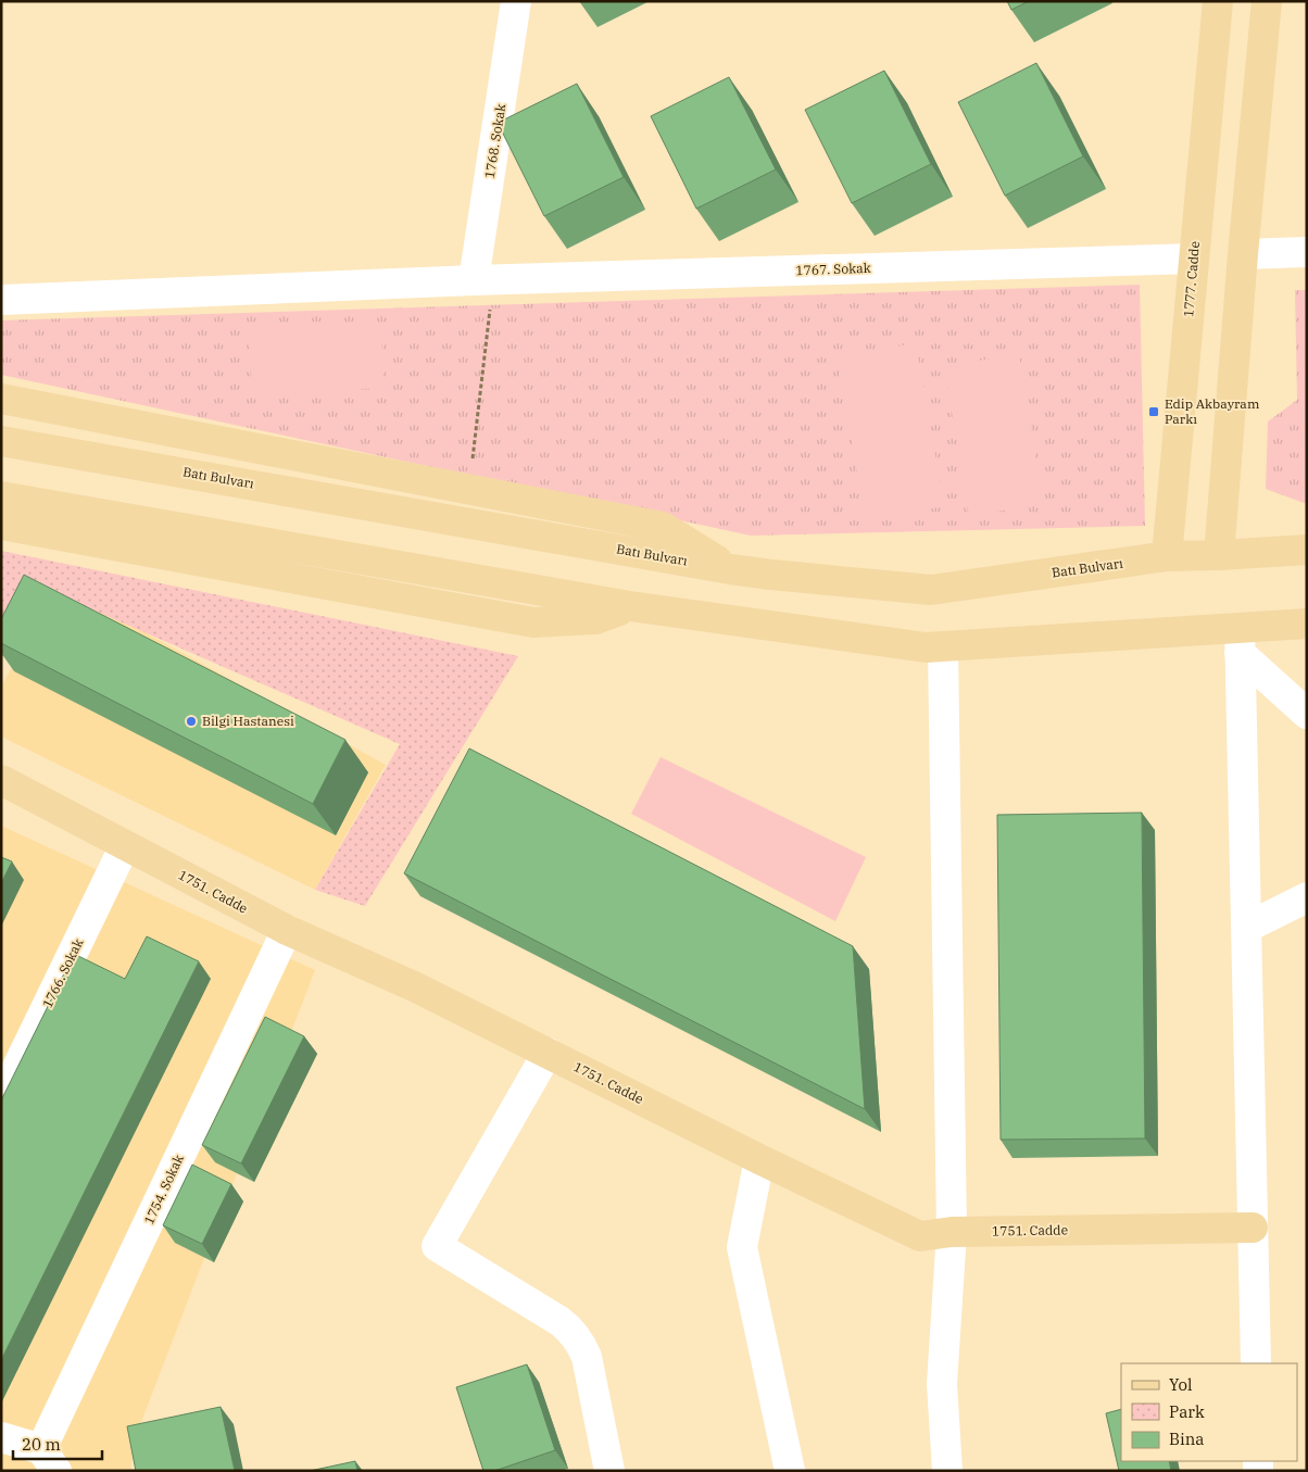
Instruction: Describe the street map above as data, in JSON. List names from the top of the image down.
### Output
{
  "streets": {
    "main road": ["1777. Cadde", "Batı Bulvarı", "1751. Cadde"],
    "street": [
      "1768. Sokak",
      "1767. Sokak",
      "1766. Sokak",
      "1754. Sokak"
    ]
  },
  "crossings": [
    ["1768. Sokak", "1767. Sokak"],
    ["1767. Sokak", "1777. Cadde"],
    ["1777. Cadde", "Batı Bulvarı"],
    ["1751. Cadde", "1766. Sokak"],
    ["1751. Cadde", "1754. Sokak"]
  ],
  "places": {
    "transit": ["Edip Akbayram Parkı"],
    "other": ["Bilgi Hastanesi"]
  },
  "legend": ["Yol", "Park", "Bina"],
  "scale_bar": "20 m"
}
